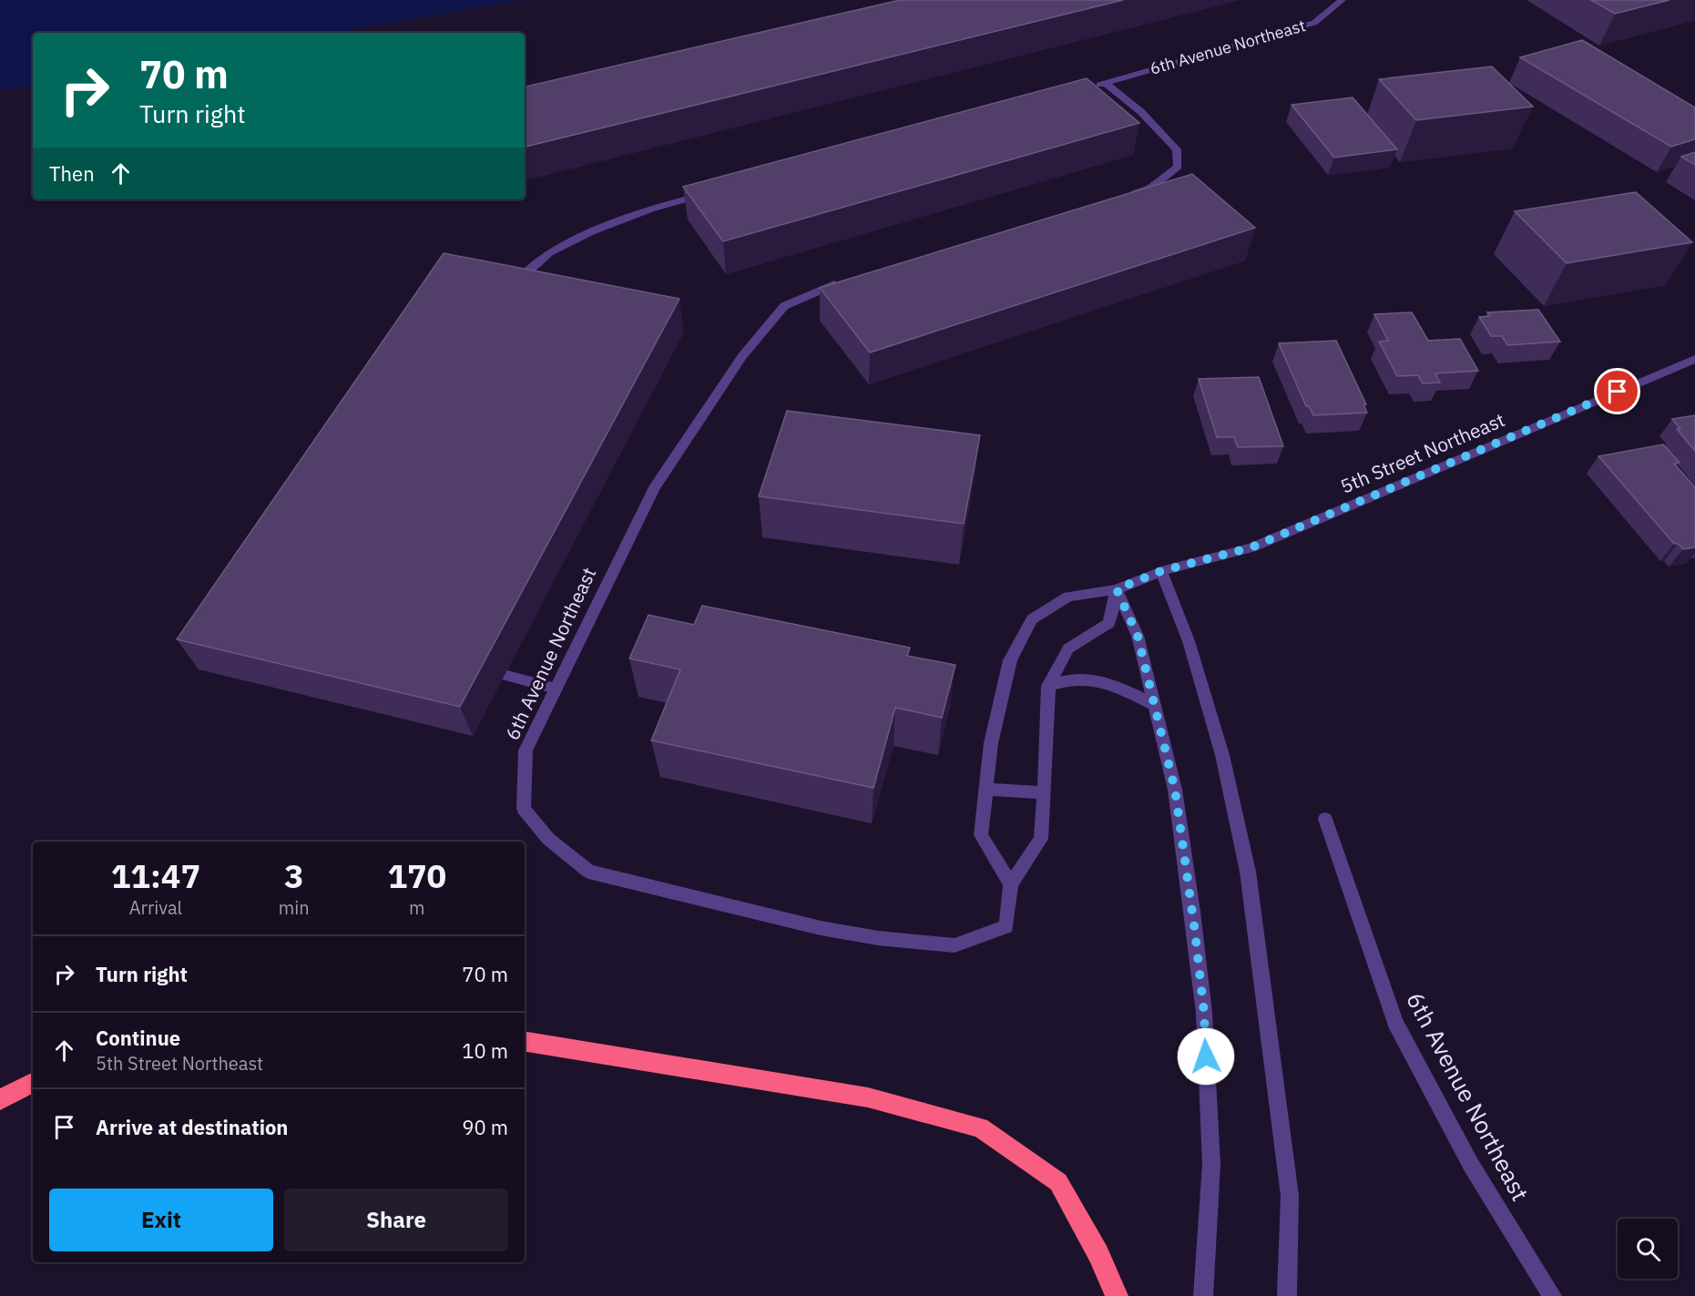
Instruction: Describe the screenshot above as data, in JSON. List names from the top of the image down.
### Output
{
  "streets": {
    "street": ["6th Avenue Northeast", "5th Street Northeast"]
  },
  "crossings": [
    ["6th Avenue Northeast", "5th Street Northeast"]
  ],
  "page": {
    "turn": ["70 m", "Turn right"],
    "then": "Then",
    "eta": [
      "11:47",
      "Arrival",
      "3",
      "min",
      "170",
      "m"
    ],
    "list": [
      {
        "name": "Turn right",
        "value": "70 m"
      },
      {
        "name": "Continue",
        "note": "5th Street Northeast",
        "value": "10 m"
      },
      {
        "name": "Arrive at destination",
        "value": "90 m"
      }
    ],
    "buttons": ["Exit", "Share"]
  }
}
